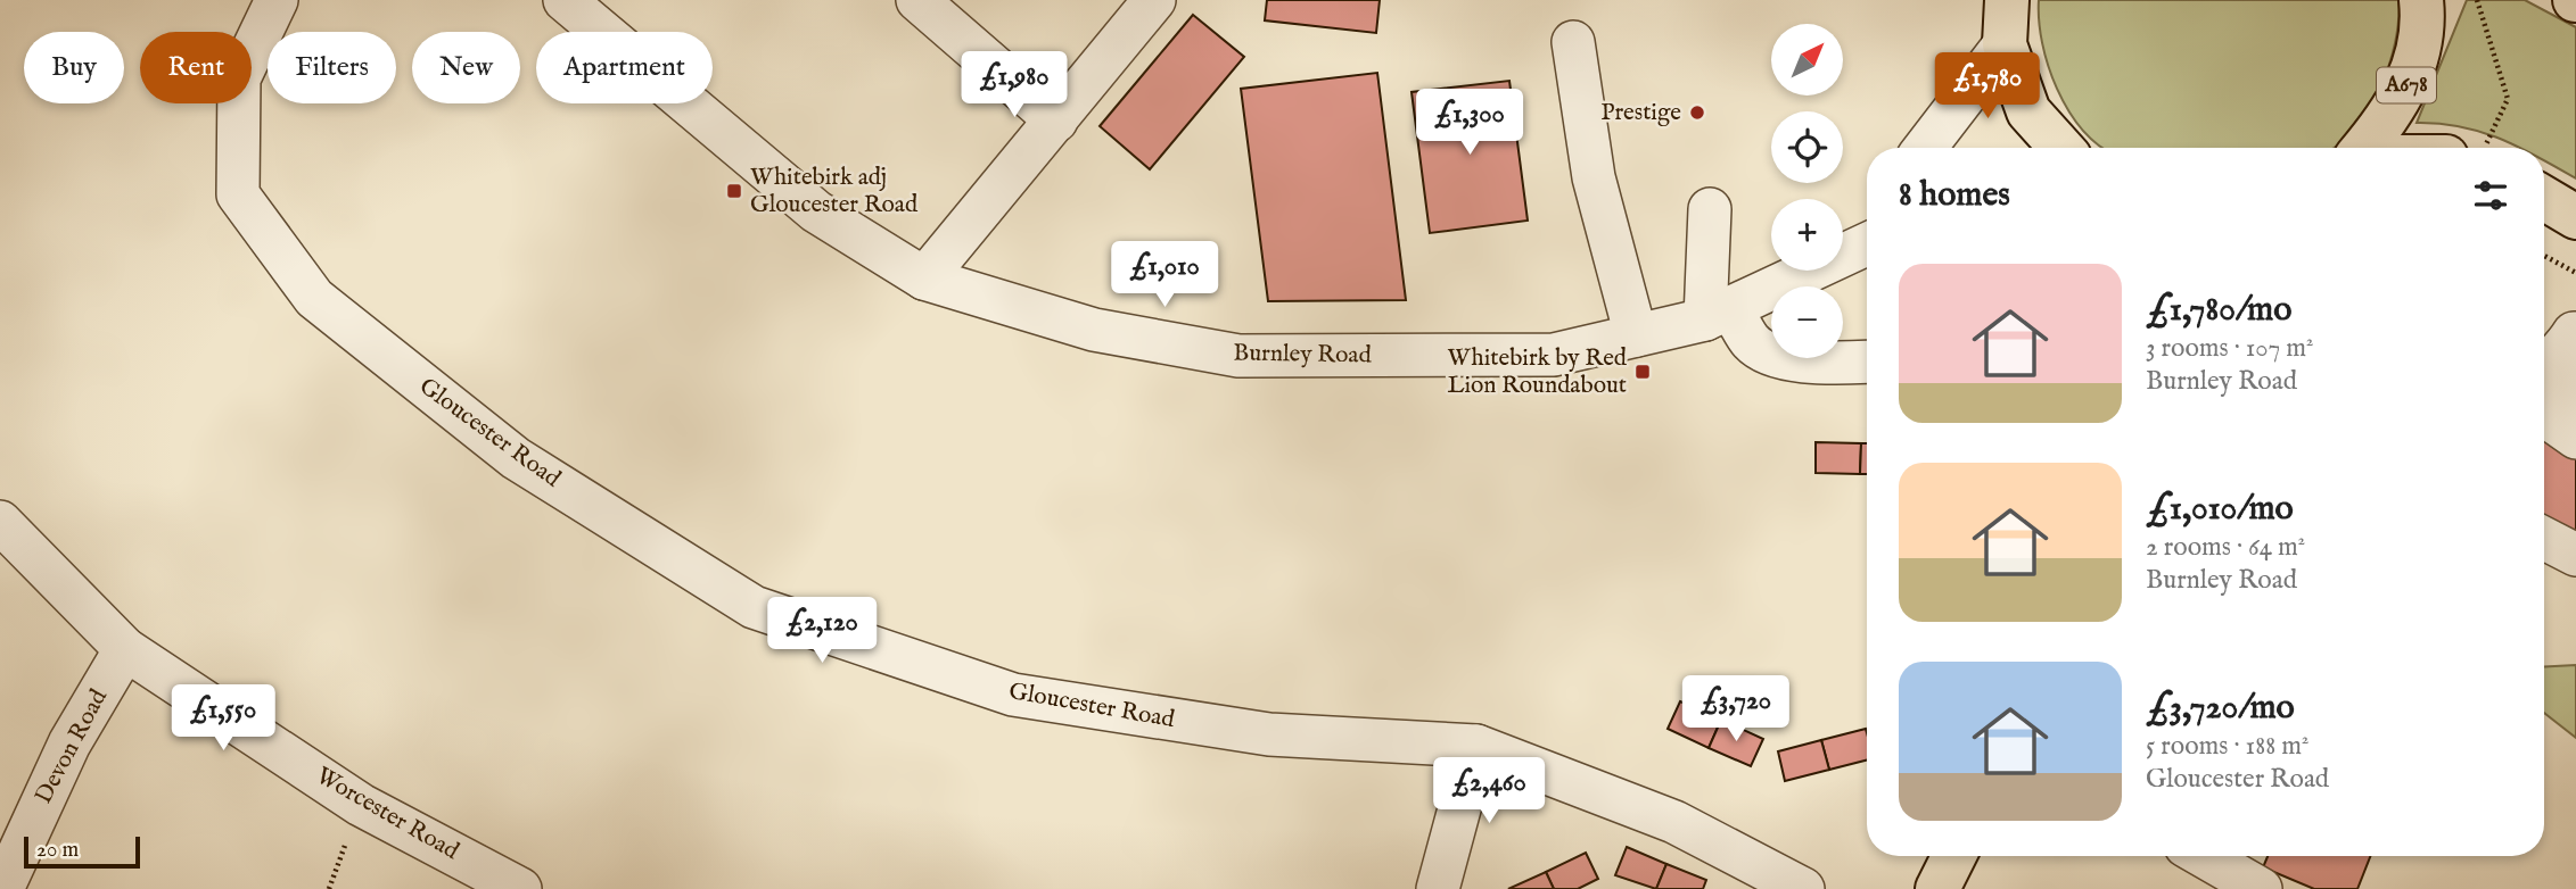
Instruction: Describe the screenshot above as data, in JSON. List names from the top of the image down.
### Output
{
  "streets": {
    "main road": ["A678"],
    "street": [
      "Burnley Road",
      "Gloucester Road",
      "Devon Road",
      "Worcester Road"
    ]
  },
  "crossings": [
    ["Devon Road", "Worcester Road"]
  ],
  "places": {
    "other": ["Prestige"],
    "transit": ["Whitebirk adj Gloucester Road", "Whitebirk by Red Lion Roundabout"]
  },
  "scale_bar": "20 m",
  "north": "top right",
  "page": {
    "map_buttons": ["+", "−"],
    "chip": [
      "Buy",
      "Rent",
      "Filters",
      "New",
      "Apartment"
    ],
    "price": [
      "£1,980",
      "£1,780",
      "£1,300",
      "£1,010",
      "£2,120",
      "£3,720",
      "£1,550",
      "£2,460"
    ],
    "heading": "8 homes",
    "list": [
      {
        "name": "£1,780/mo",
        "note": "3 rooms · 107 m² · Burnley Road"
      },
      {
        "name": "£1,010/mo",
        "note": "2 rooms · 64 m² · Burnley Road"
      },
      {
        "name": "£3,720/mo",
        "note": "5 rooms · 188 m² · Gloucester Road"
      }
    ],
    "scale": "20 m"
  }
}
